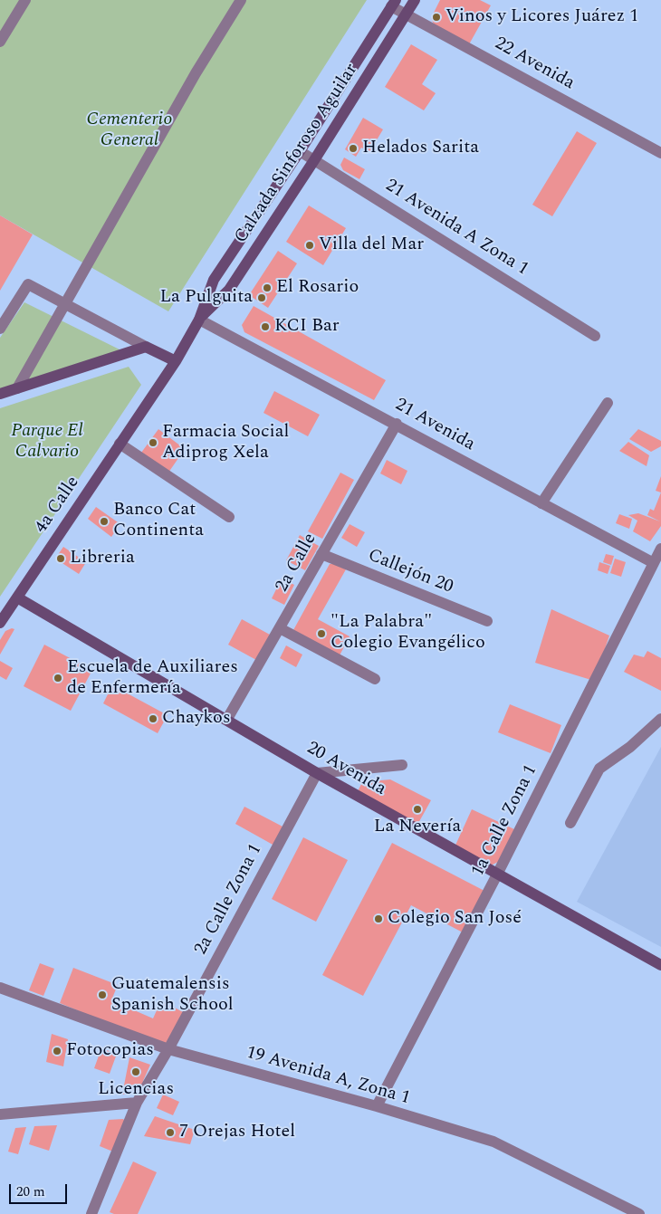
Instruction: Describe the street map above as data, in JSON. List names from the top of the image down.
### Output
{
  "streets": {
    "main road": ["Calzada Sinforoso Aguilar", "4a Calle", "20 Avenida"],
    "street": [
      "22 Avenida",
      "21 Avenida A Zona 1",
      "21 Avenida",
      "2a Calle",
      "Callejón 20",
      "1a Calle Zona 1",
      "2a Calle Zona 1",
      "19 Avenida A, Zona 1"
    ]
  },
  "crossings": [
    ["22 Avenida", "Calzada Sinforoso Aguilar"],
    ["Calzada Sinforoso Aguilar", "21 Avenida A Zona 1"],
    ["Calzada Sinforoso Aguilar", "21 Avenida"],
    ["Calzada Sinforoso Aguilar", "4a Calle"],
    ["21 Avenida", "2a Calle"],
    ["21 Avenida", "1a Calle Zona 1"],
    ["4a Calle", "20 Avenida"],
    ["2a Calle", "Callejón 20"],
    ["2a Calle", "20 Avenida"],
    ["20 Avenida", "1a Calle Zona 1"],
    ["20 Avenida", "2a Calle Zona 1"],
    ["1a Calle Zona 1", "19 Avenida A, Zona 1"],
    ["2a Calle Zona 1", "19 Avenida A, Zona 1"]
  ],
  "parks": ["Cementerio General", "Parque El Calvario"],
  "places": [
    "Vinos y Licores Juárez 1",
    "Helados Sarita",
    "Villa del Mar",
    "El Rosario",
    "La Pulguita",
    "KCI Bar",
    "Farmacia Social Adiprog Xela",
    "Banco Cat Continenta",
    "Libreria",
    "\"La Palabra\" Colegio Evangélico",
    "Escuela de Auxiliares de Enfermería",
    "Chaykos",
    "La Nevería",
    "Colegio San José",
    "Guatemalensis Spanish School",
    "Fotocopias",
    "Licencias",
    "7 Orejas Hotel"
  ],
  "scale_bar": "20 m"
}
